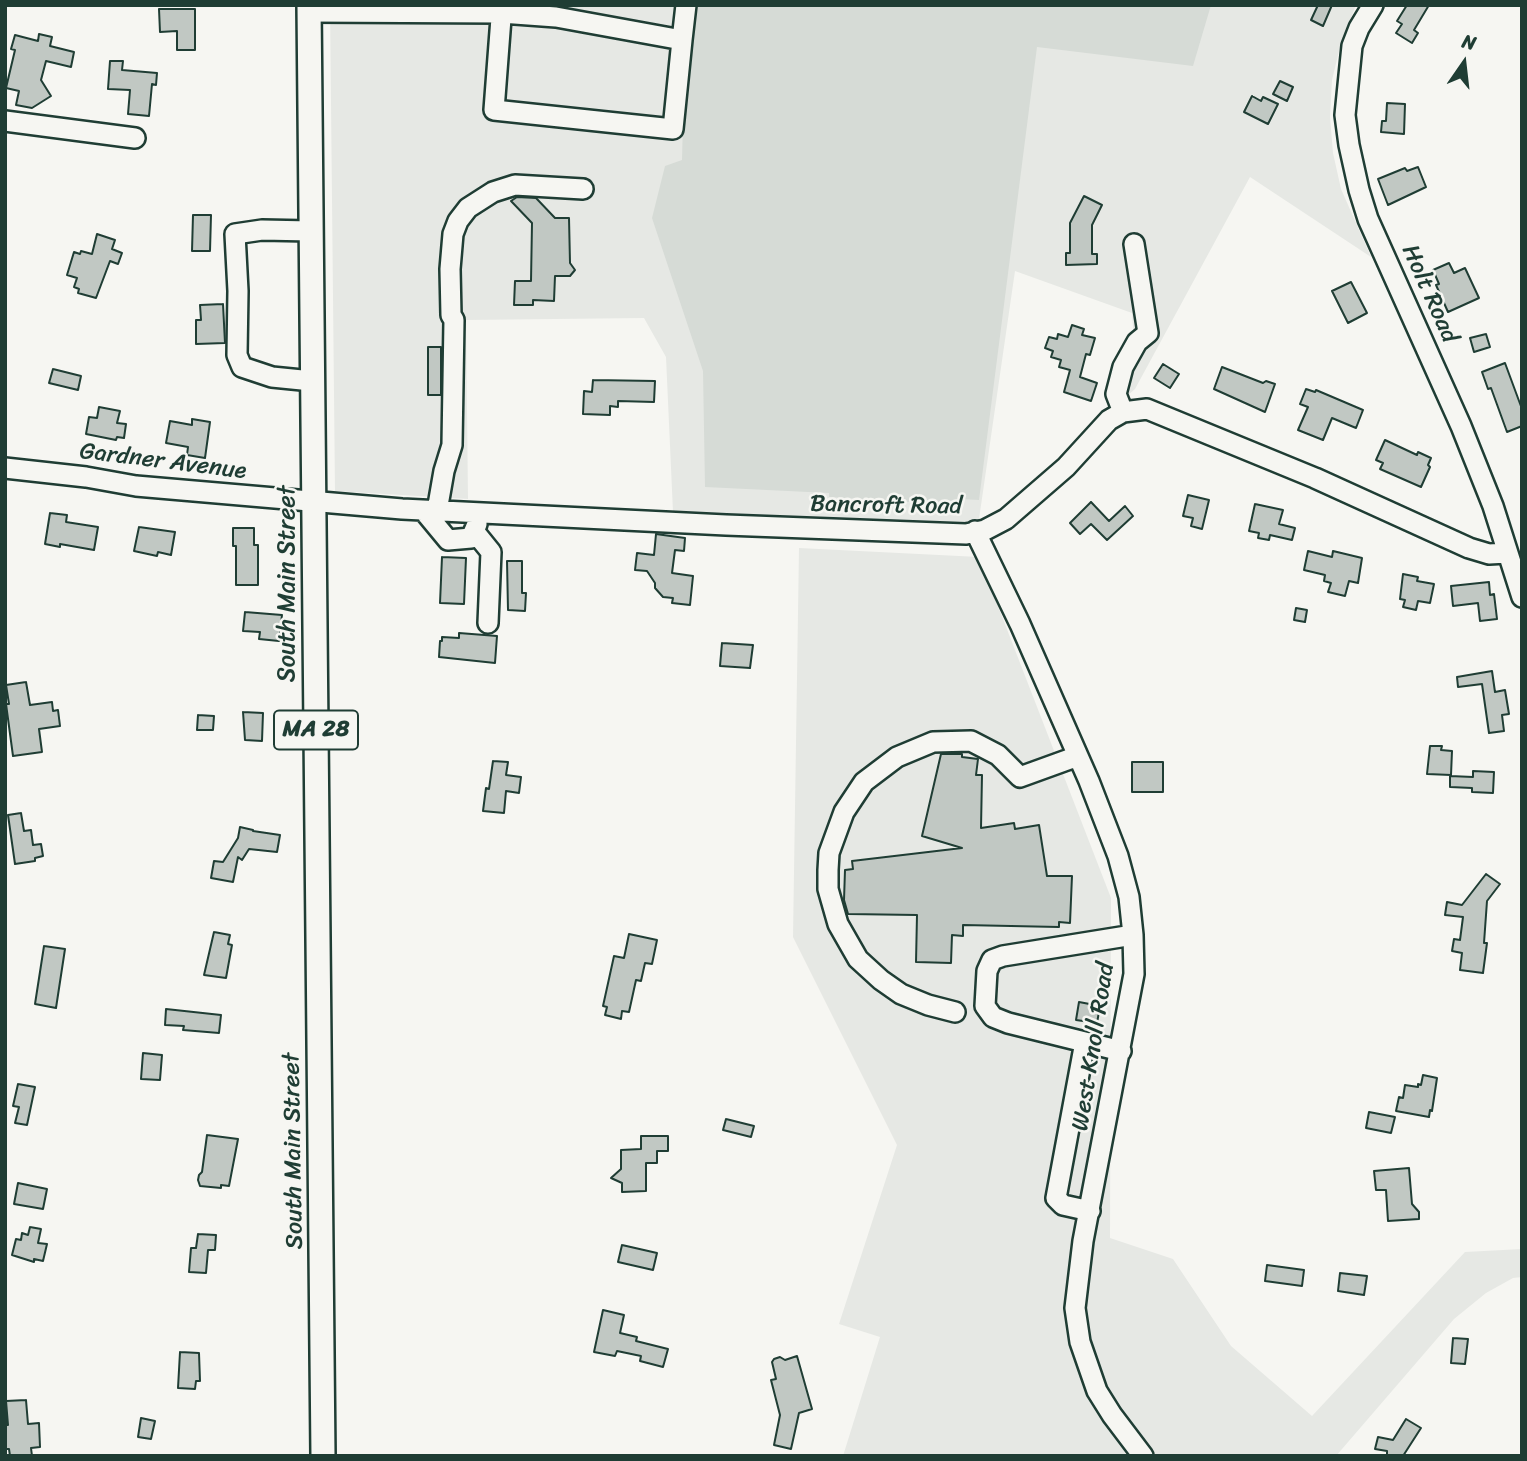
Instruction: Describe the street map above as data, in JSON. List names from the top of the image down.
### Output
{
  "streets": {
    "main road": ["South Main Street", "MA 28"],
    "street": [
      "Holt Road",
      "Gardner Avenue",
      "Bancroft Road",
      "West Knoll Road"
    ]
  },
  "crossings": [
    ["Gardner Avenue", "Bancroft Road"],
    ["Gardner Avenue", "South Main Street"],
    ["Bancroft Road", "South Main Street"],
    ["Bancroft Road", "West Knoll Road"]
  ],
  "north": "top"
}
